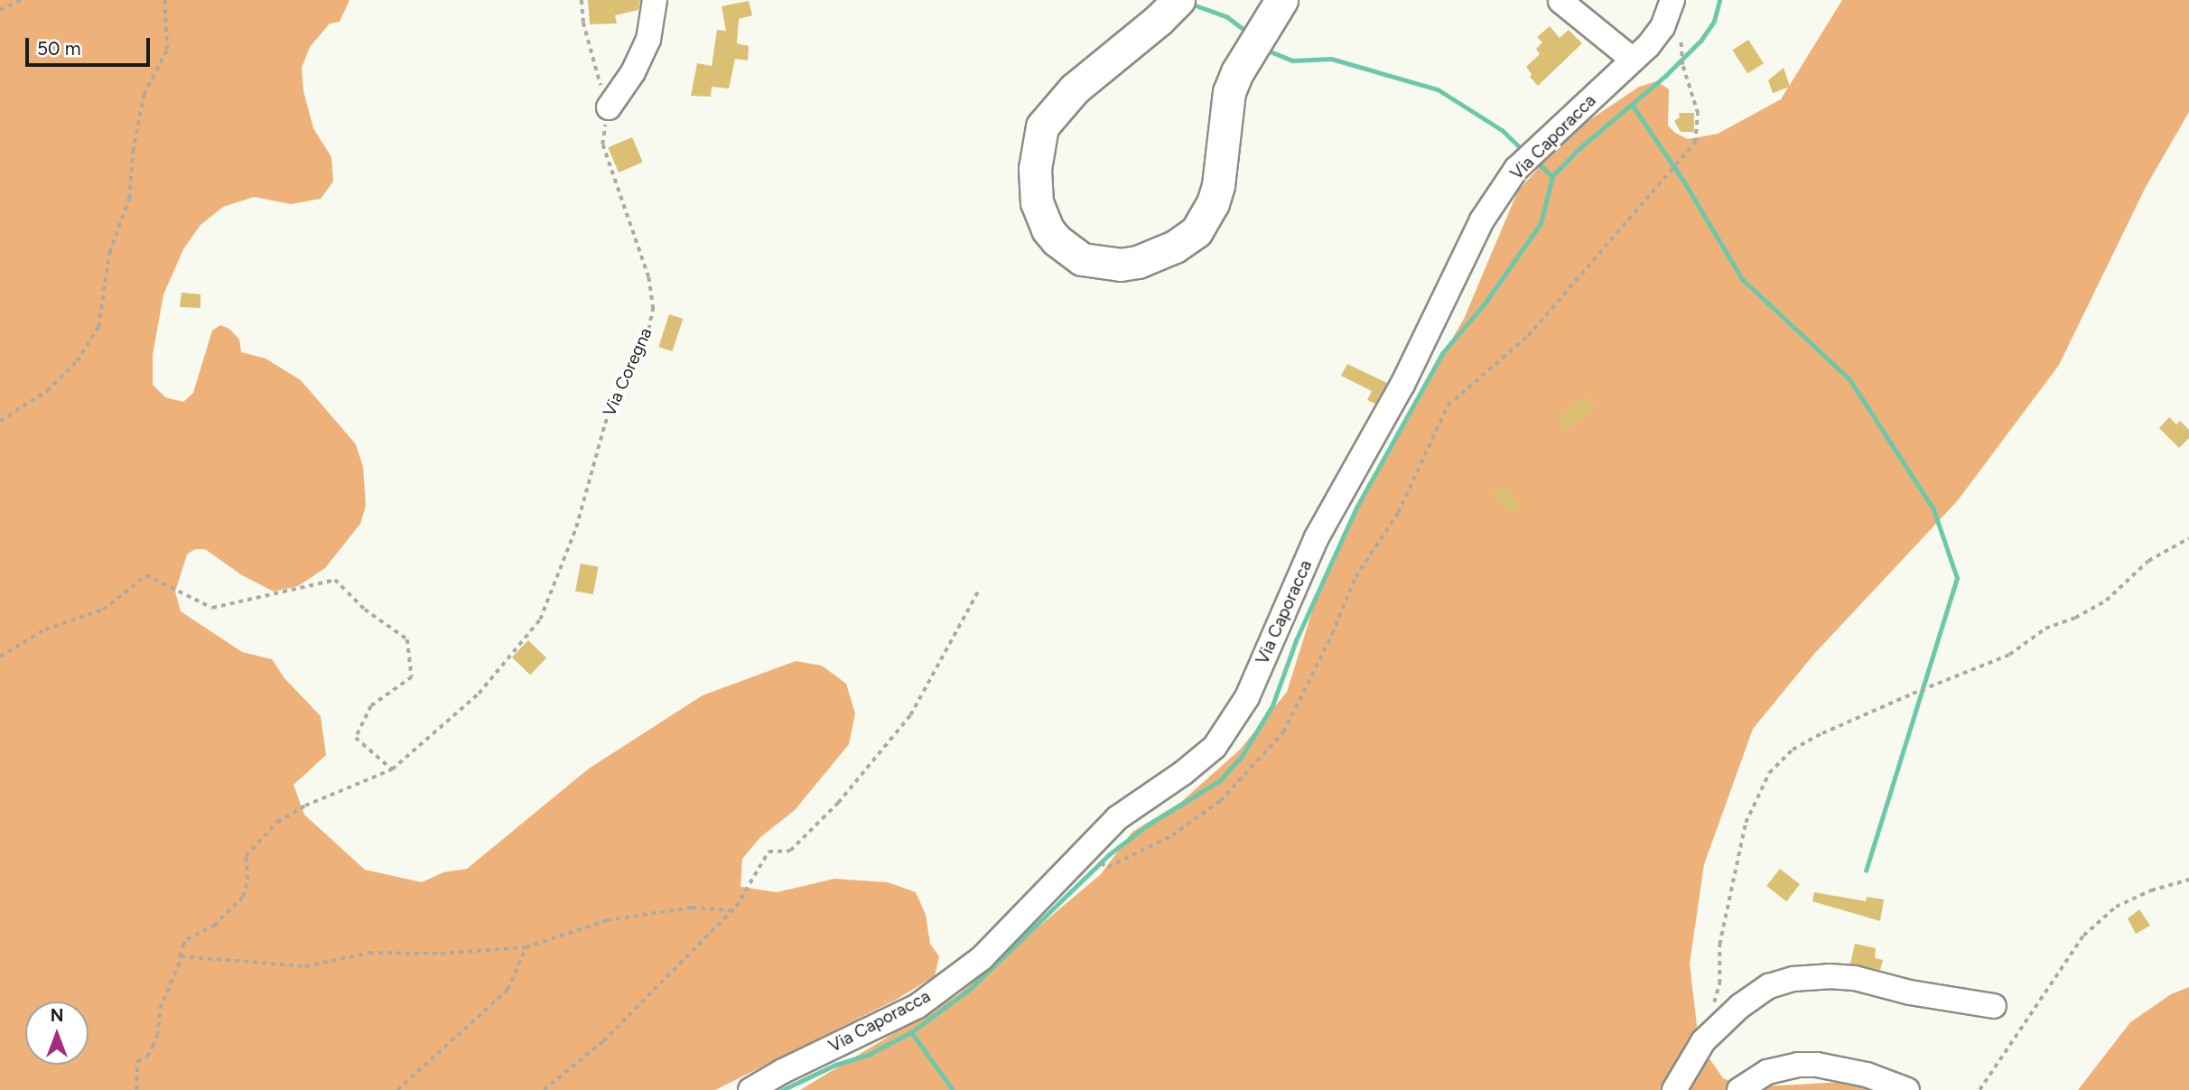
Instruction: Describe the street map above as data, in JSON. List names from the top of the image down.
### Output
{
  "streets": {
    "street": ["Via Caporacca"],
    "path": ["Via Coregna"]
  },
  "scale_bar": "50 m",
  "north": "top"
}
